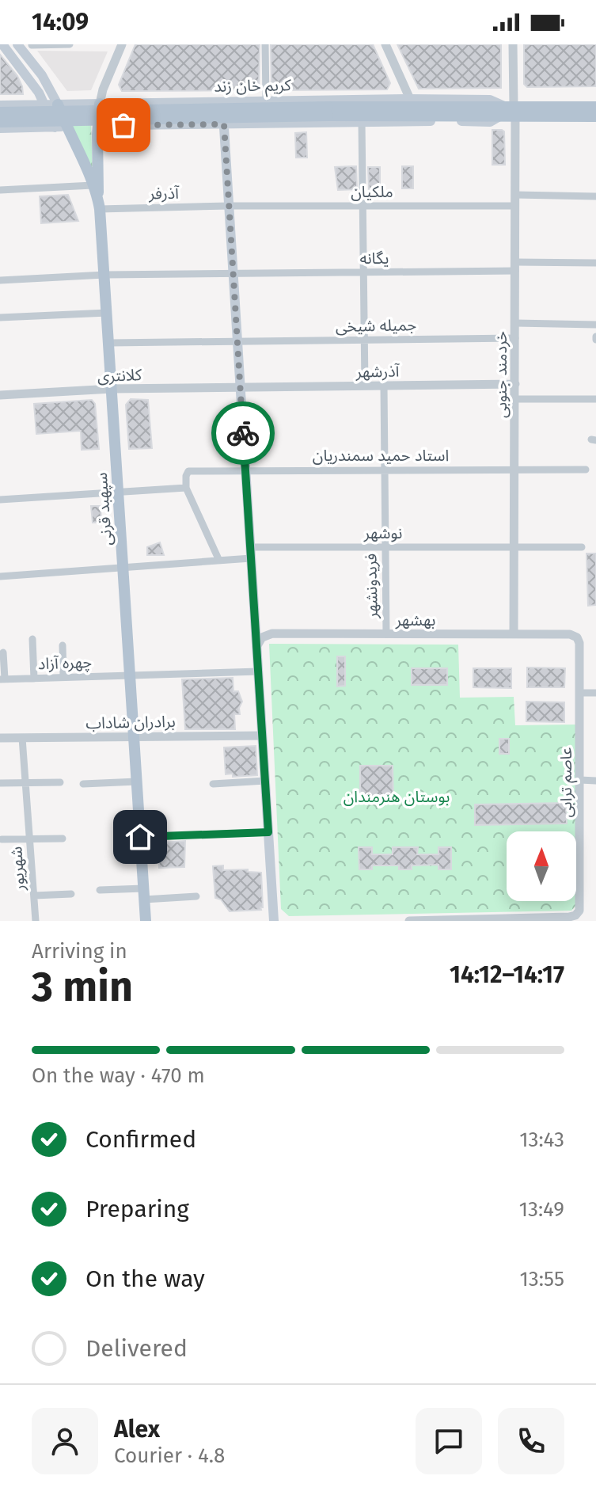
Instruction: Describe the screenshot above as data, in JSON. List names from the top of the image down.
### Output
{
  "streets": {
    "main road": ["کریم خان زند", "سپهبد قرنی"],
    "street": [
      "ملکیان",
      "آذرفر",
      "یگانه",
      "جمیله شیخی",
      "آذرشهر",
      "خردمند جنوبی",
      "کلانتری",
      "استاد حمید سمندریان",
      "نوشهر",
      "فریدونشهر",
      "بهشهر",
      "چهره آزاد",
      "برادران شاداب",
      "عاصم ترابی",
      "شهریور"
    ]
  },
  "crossings": [
    ["کریم خان زند", "خردمند جنوبی"],
    ["کریم خان زند", "سپهبد قرنی"],
    ["ملکیان", "آذرفر"],
    ["ملکیان", "خردمند جنوبی"],
    ["آذرفر", "سپهبد قرنی"],
    ["یگانه", "خردمند جنوبی"],
    ["یگانه", "سپهبد قرنی"],
    ["جمیله شیخی", "خردمند جنوبی"],
    ["جمیله شیخی", "سپهبد قرنی"],
    ["آذرشهر", "خردمند جنوبی"],
    ["آذرشهر", "کلانتری"],
    ["آذرشهر", "فریدونشهر"],
    ["خردمند جنوبی", "استاد حمید سمندریان"],
    ["خردمند جنوبی", "نوشهر"],
    ["خردمند جنوبی", "بهشهر"],
    ["کلانتری", "سپهبد قرنی"],
    ["استاد حمید سمندریان", "فریدونشهر"],
    ["سپهبد قرنی", "چهره آزاد"],
    ["سپهبد قرنی", "برادران شاداب"],
    ["نوشهر", "فریدونشهر"],
    ["فریدونشهر", "بهشهر"],
    ["بهشهر", "عاصم ترابی"],
    ["برادران شاداب", "شهریور"]
  ],
  "parks": ["بوستان هنرمندان"],
  "north": "top",
  "page": {
    "status": "14:09",
    "heading": ["3 min", "Arriving in", "14:12–14:17"],
    "panel": ["Alex", "Courier · 4.8"],
    "bar": "On the way · 470 m",
    "list": [
      ["Confirmed", "13:43"],
      ["Preparing", "13:49"],
      ["On the way", "13:55"],
      "Delivered"
    ]
  }
}
